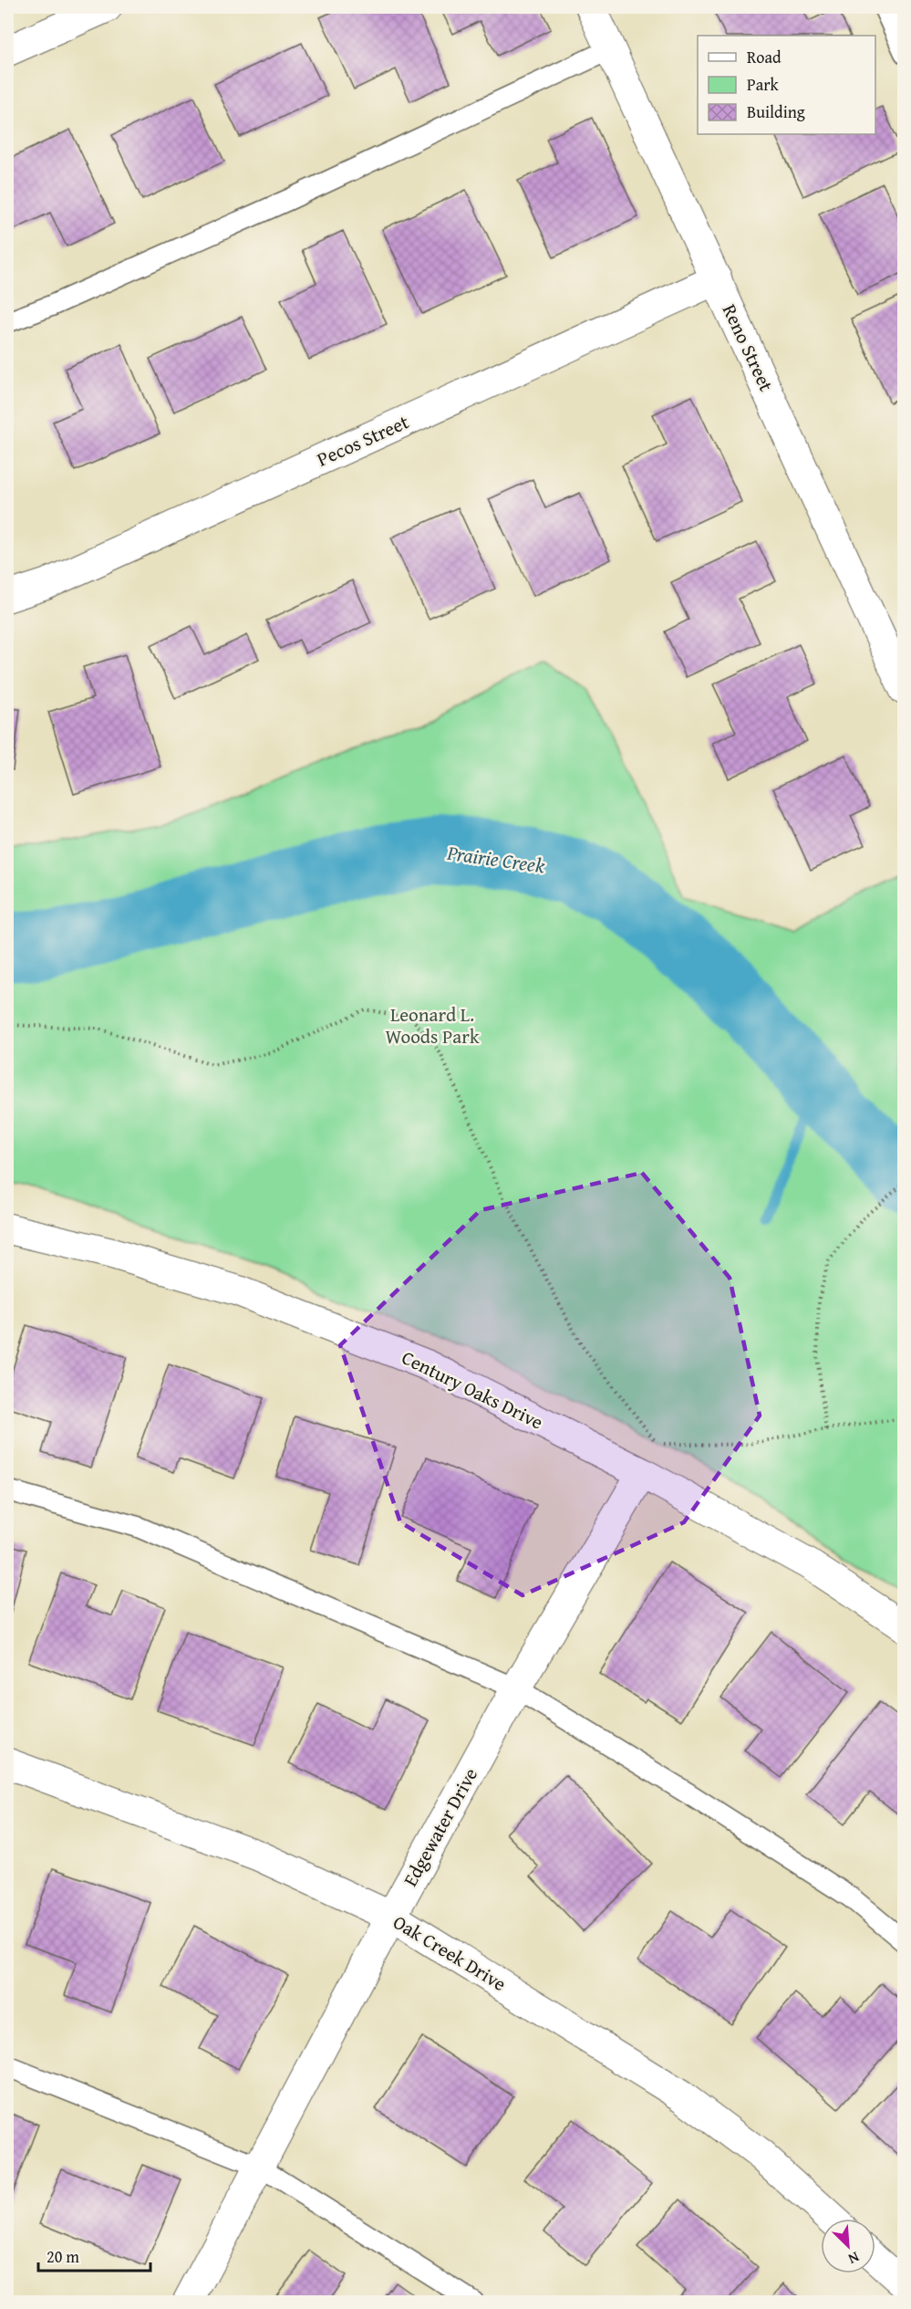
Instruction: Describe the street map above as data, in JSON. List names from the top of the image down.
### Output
{
  "streets": {
    "street": [
      "Reno Street",
      "Pecos Street",
      "Century Oaks Drive",
      "Edgewater Drive",
      "Oak Creek Drive"
    ]
  },
  "crossings": [
    ["Reno Street", "Pecos Street"],
    ["Century Oaks Drive", "Edgewater Drive"],
    ["Edgewater Drive", "Oak Creek Drive"]
  ],
  "water": ["Prairie Creek"],
  "parks": ["Leonard L. Woods Park"],
  "legend": ["Road", "Park", "Building"],
  "scale_bar": "20 m",
  "north": "bottom right"
}
